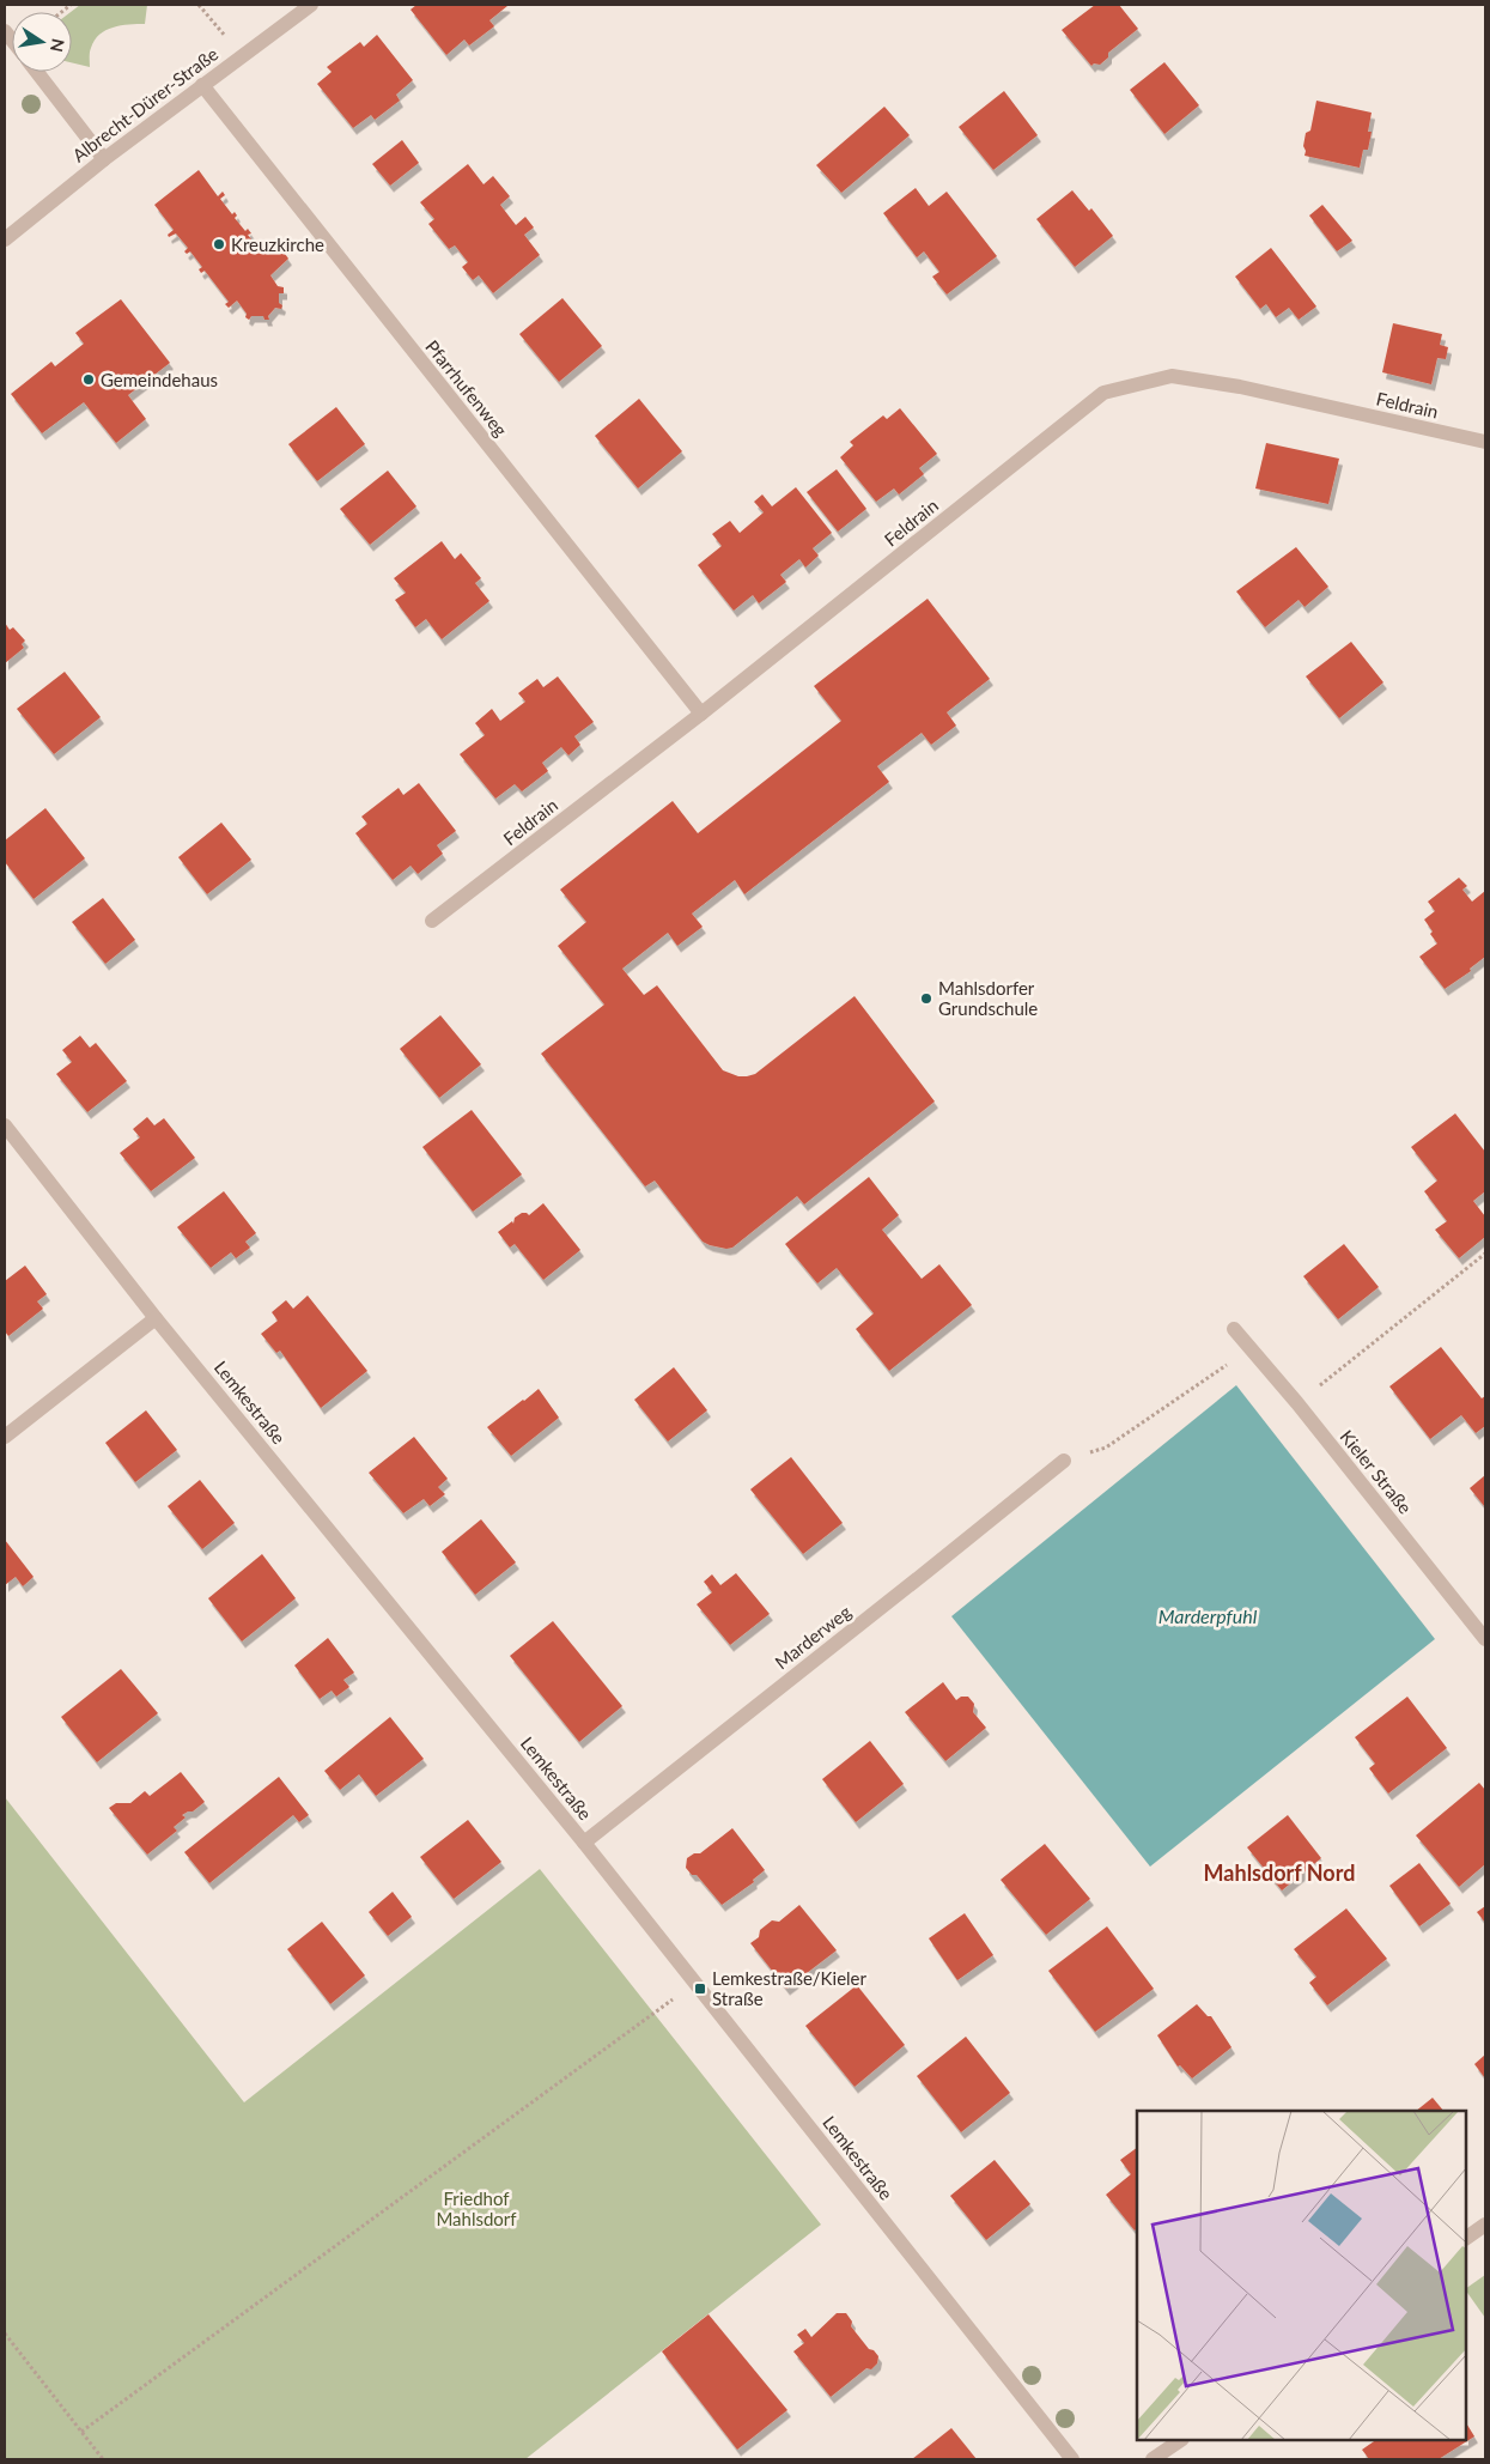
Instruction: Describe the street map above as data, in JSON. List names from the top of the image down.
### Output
{
  "streets": {
    "street": [
      "Albrecht-Dürer-Straße",
      "Pfarrhufenweg",
      "Feldrain",
      "Lemkestraße",
      "Kieler Straße",
      "Marderweg"
    ]
  },
  "crossings": [
    ["Albrecht-Dürer-Straße", "Pfarrhufenweg"],
    ["Pfarrhufenweg", "Feldrain"],
    ["Lemkestraße", "Marderweg"]
  ],
  "districts": ["Mahlsdorf Nord"],
  "water": ["Marderpfuhl"],
  "parks": ["Friedhof Mahlsdorf"],
  "places": {
    "other": ["Kreuzkirche", "Gemeindehaus", "Mahlsdorfer Grundschule"],
    "transit": ["Lemkestraße/Kieler Straße"]
  },
  "north": "right"
}
